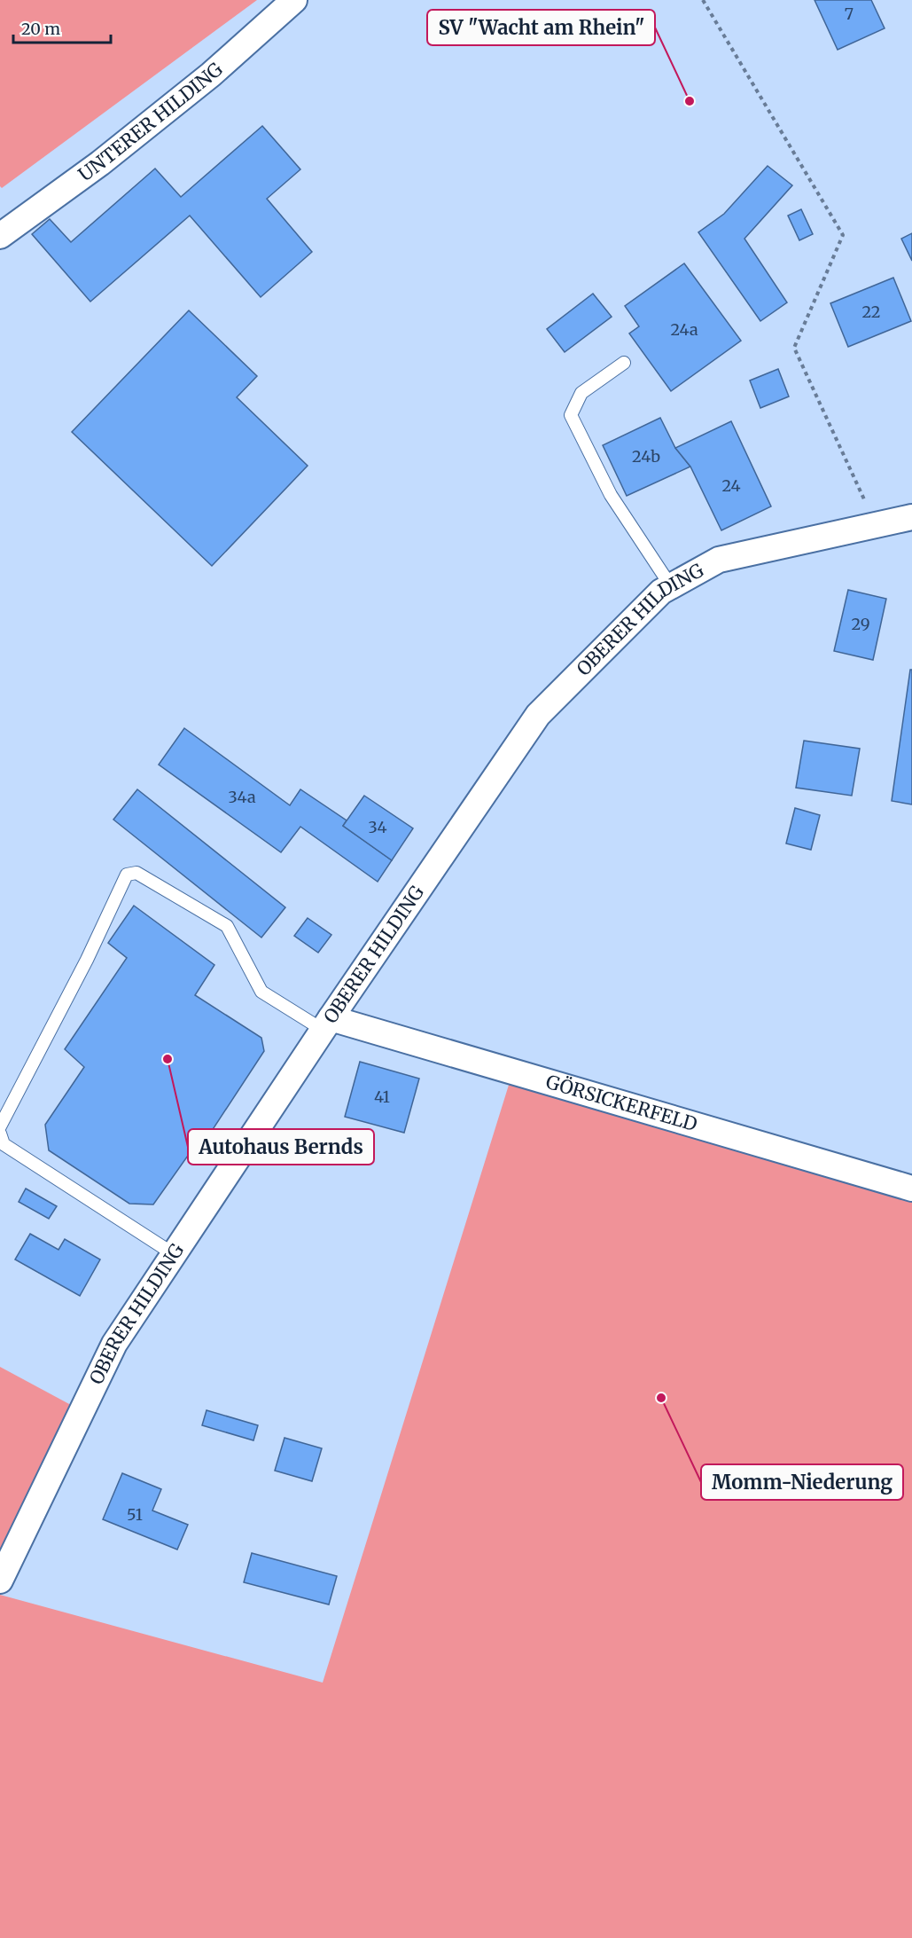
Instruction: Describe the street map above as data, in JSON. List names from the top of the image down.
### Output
{
  "streets": {
    "street": ["UNTERER HILDING", "OBERER HILDING", "GÖRSICKERFELD"]
  },
  "crossings": [
    ["OBERER HILDING", "GÖRSICKERFELD"]
  ],
  "places": ["SV \"Wacht am Rhein\"", "Autohaus Bernds", "Momm-Niederung"],
  "house_numbers": [
    "7",
    "22",
    "24a",
    "24b",
    "24",
    "29",
    "34a",
    "34",
    "41",
    "51"
  ],
  "scale_bar": "20 m"
}
